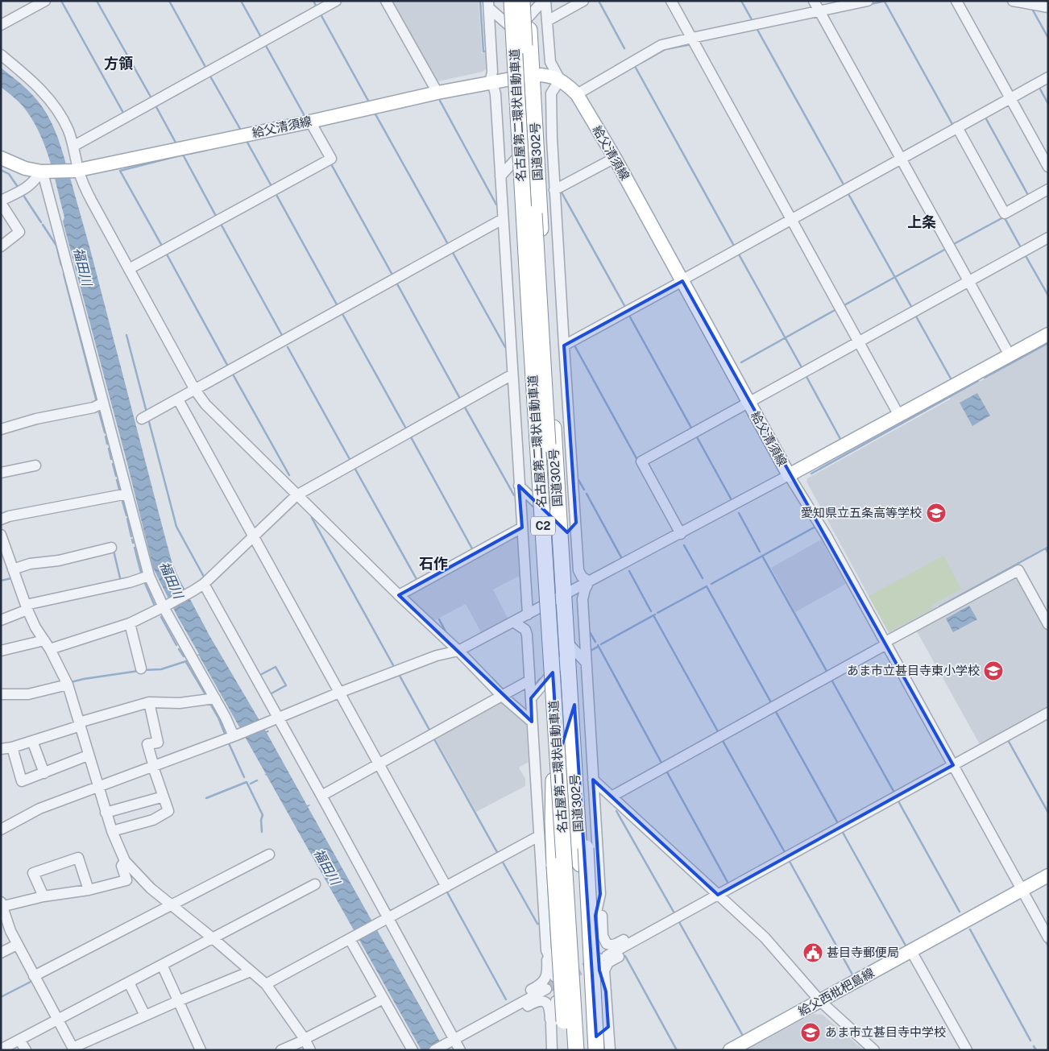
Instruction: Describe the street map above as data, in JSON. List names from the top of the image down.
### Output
{
  "streets": {
    "highway": ["名古屋第二環状自動車道", "国道302号", "C2"],
    "main road": ["給父清須線", "給父西枇杷島線"]
  },
  "crossings": [
    ["名古屋第二環状自動車道", "国道302号"],
    ["給父清須線", "国道302号"]
  ],
  "districts": ["方領", "上条", "石作"],
  "water": ["福田川"],
  "places": {
    "school or university": ["愛知県立五条高等学校", "あま市立甚目寺東小学校", "あま市立甚目寺中学校"],
    "public building": ["甚目寺郵便局"]
  }
}
